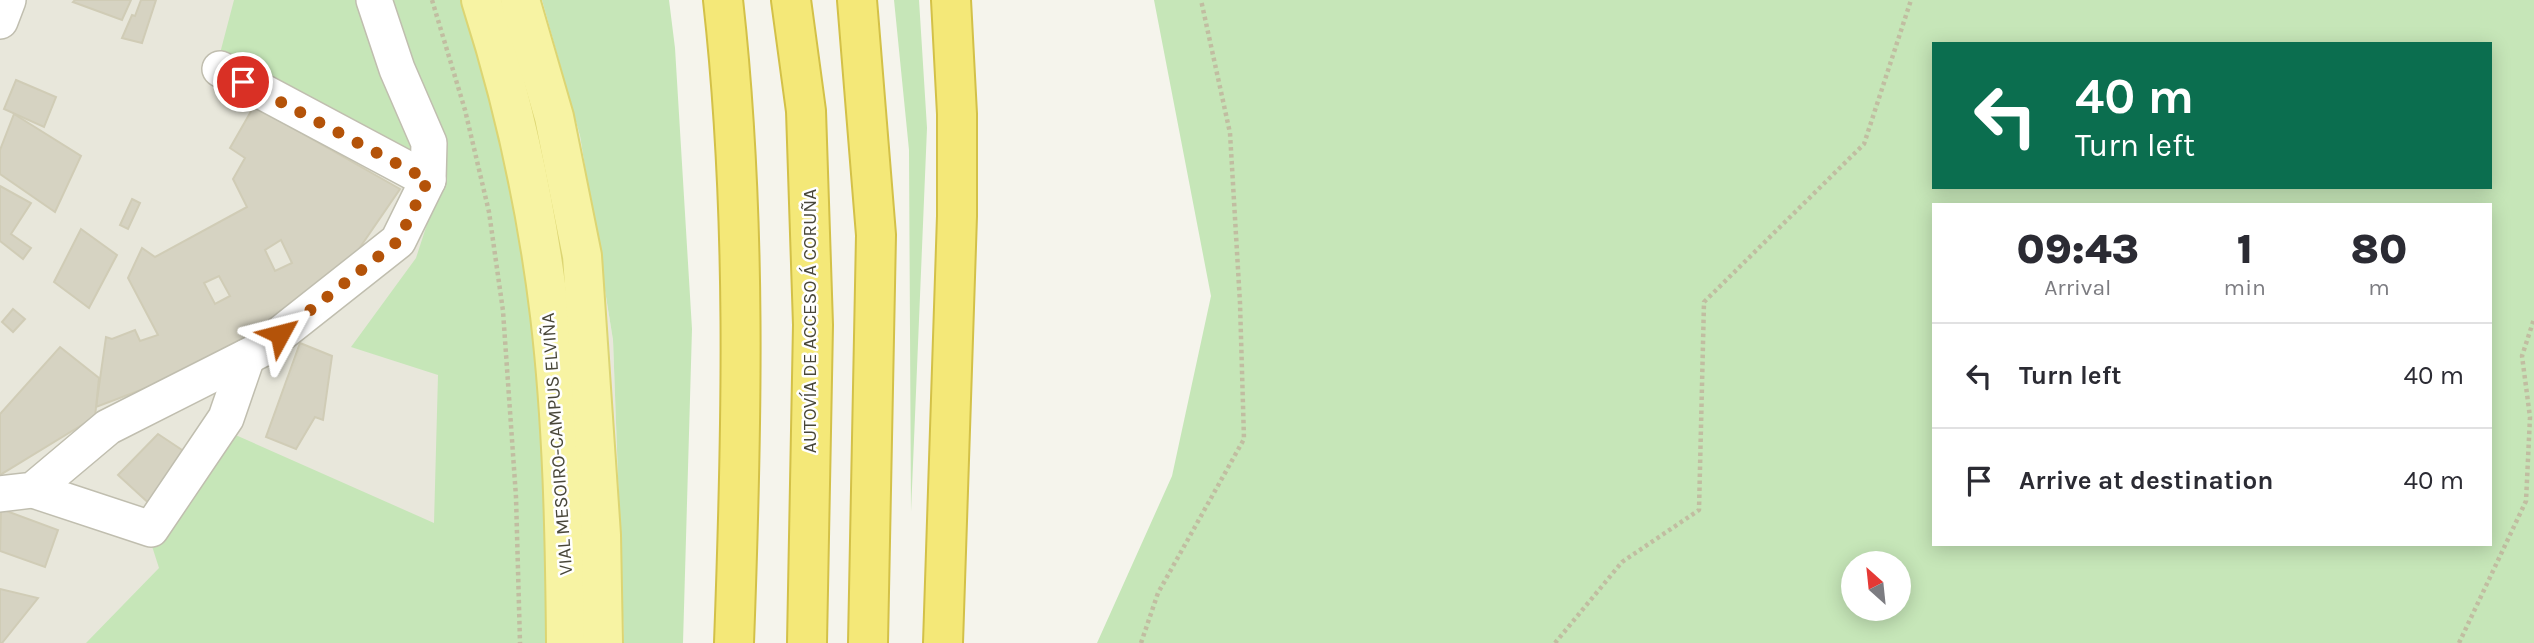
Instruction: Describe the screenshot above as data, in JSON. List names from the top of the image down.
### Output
{
  "streets": {
    "highway": ["AUTOVÍA DE ACCESO Á CORUÑA"],
    "main road": ["VIAL MESOIRO-CAMPUS ELVIÑA"]
  },
  "north": "top left",
  "page": {
    "turn": ["40 m", "Turn left"],
    "eta": [
      "09:43",
      "Arrival",
      "1",
      "min",
      "80",
      "m"
    ],
    "list": [
      {
        "name": "Turn left",
        "value": "40 m"
      },
      {
        "name": "Arrive at destination",
        "value": "40 m"
      }
    ]
  }
}
